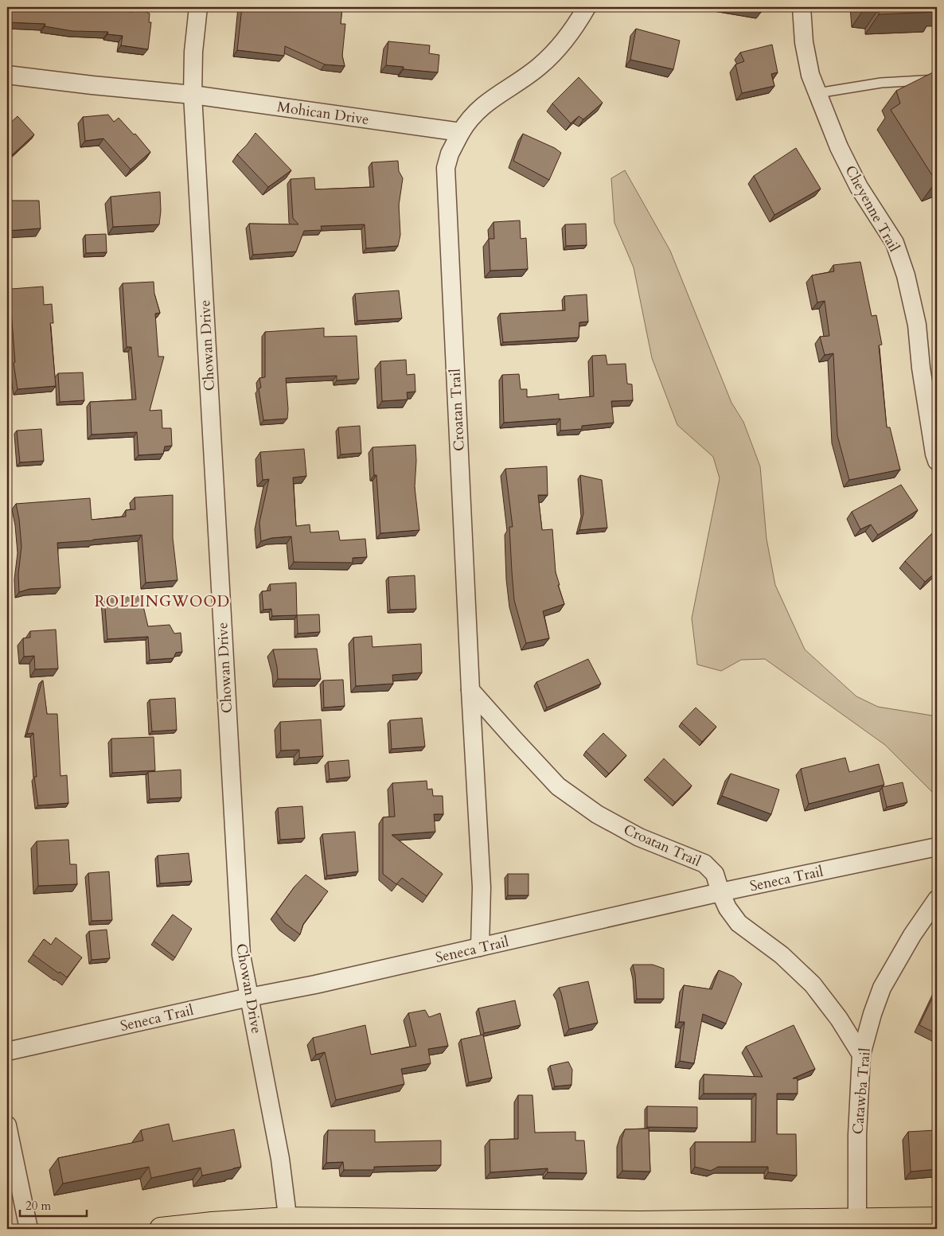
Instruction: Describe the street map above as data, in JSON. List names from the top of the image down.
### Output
{
  "streets": {
    "street": [
      "Mohican Drive",
      "Cheyenne Trail",
      "Chowan Drive",
      "Croatan Trail",
      "Seneca Trail",
      "Catawba Trail"
    ]
  },
  "crossings": [
    ["Mohican Drive", "Chowan Drive"],
    ["Mohican Drive", "Croatan Trail"],
    ["Chowan Drive", "Seneca Trail"],
    ["Croatan Trail", "Seneca Trail"],
    ["Croatan Trail", "Catawba Trail"]
  ],
  "districts": ["ROLLINGWOOD"],
  "scale_bar": "20 m"
}
